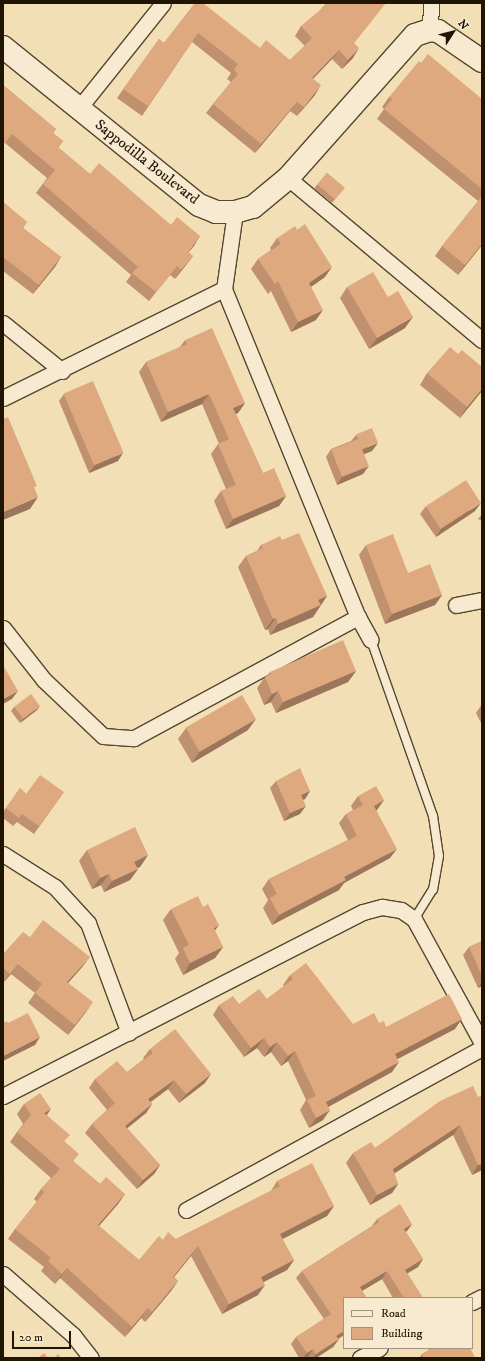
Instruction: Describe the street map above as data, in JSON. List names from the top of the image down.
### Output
{
  "streets": {
    "street": ["Sappodilla Boulevard"]
  },
  "legend": ["Road", "Building"],
  "scale_bar": "20 m",
  "north": "top right"
}
